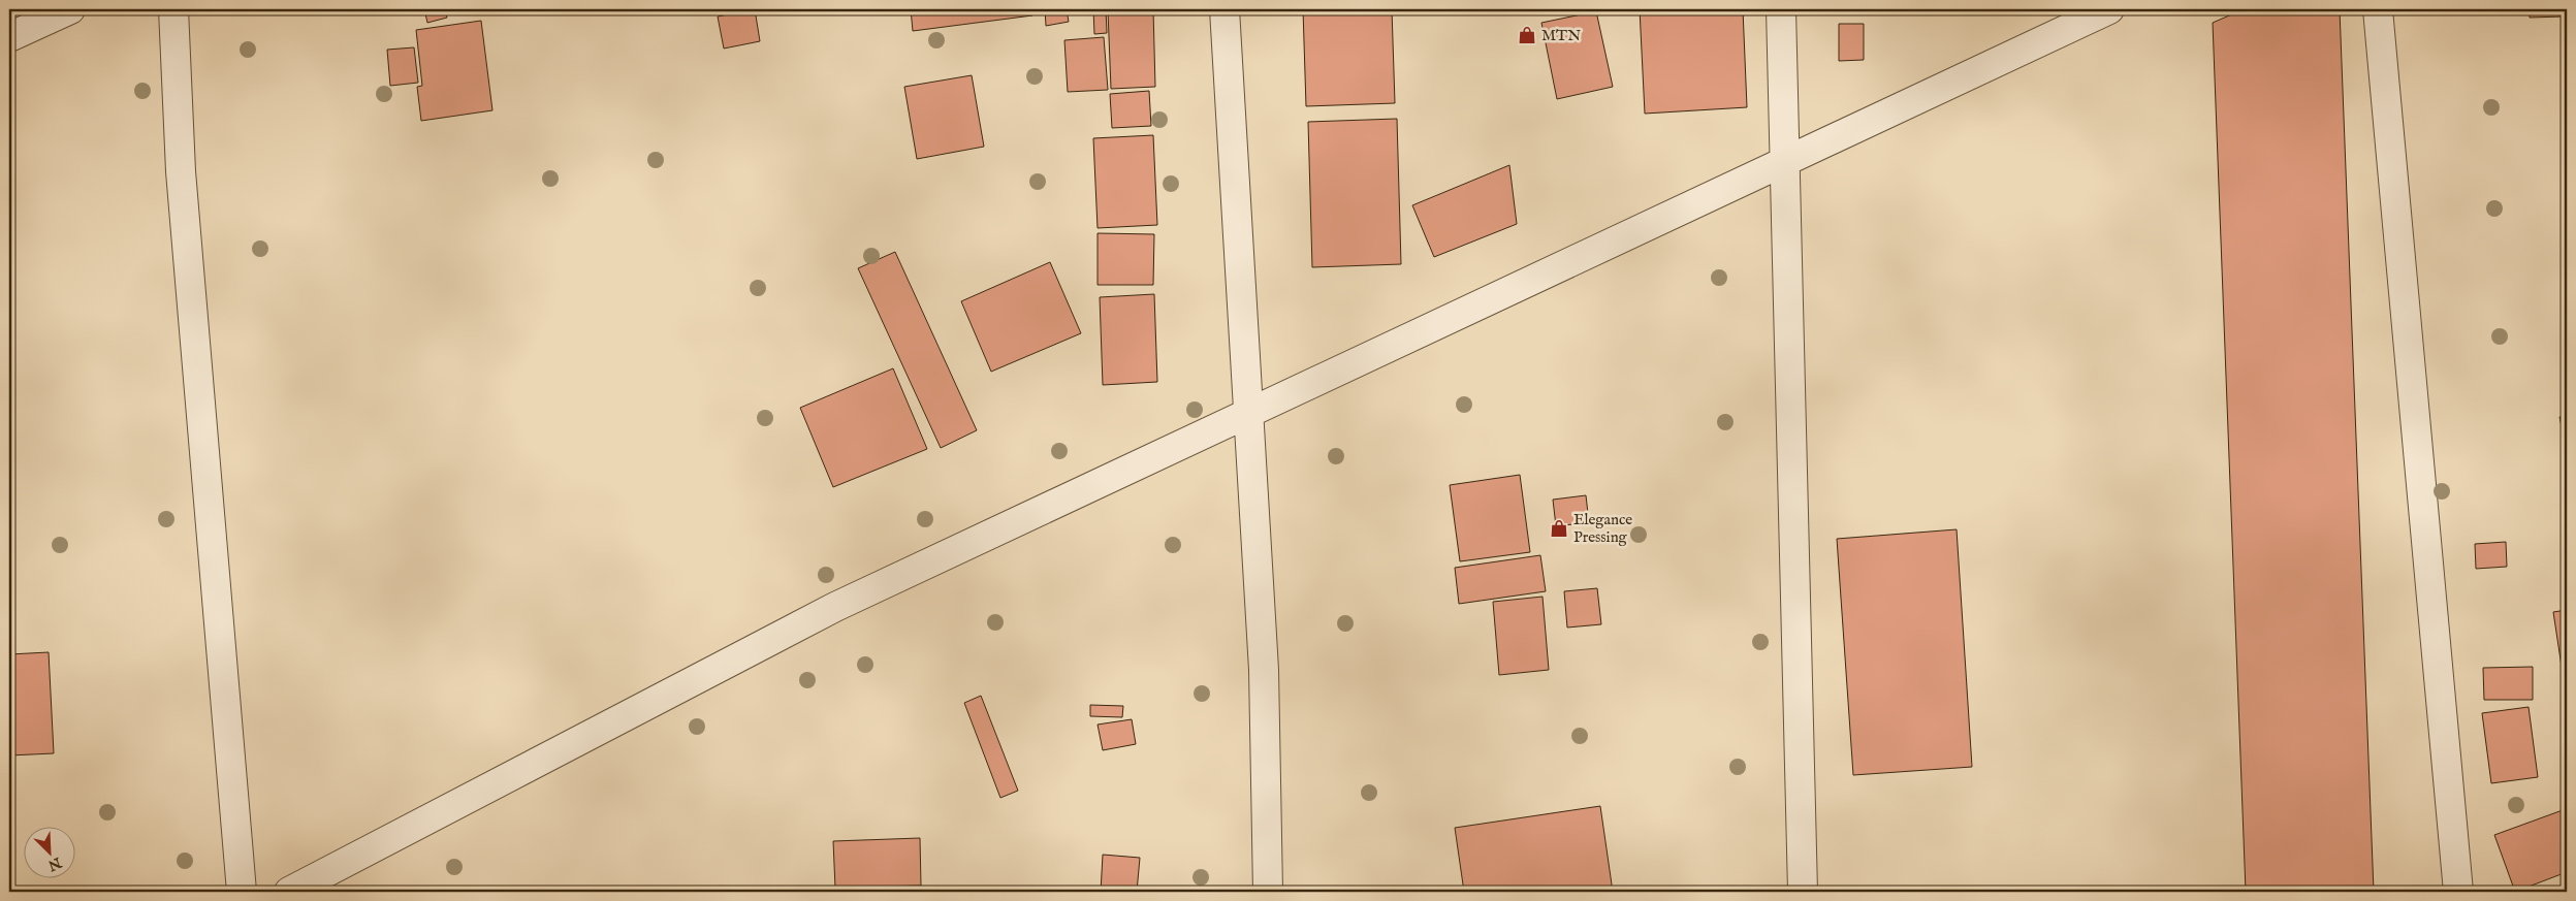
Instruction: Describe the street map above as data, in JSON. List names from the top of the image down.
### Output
{
  "places": {
    "shop": ["MTN", "Elegance Pressing"]
  },
  "north": "bottom right"
}
